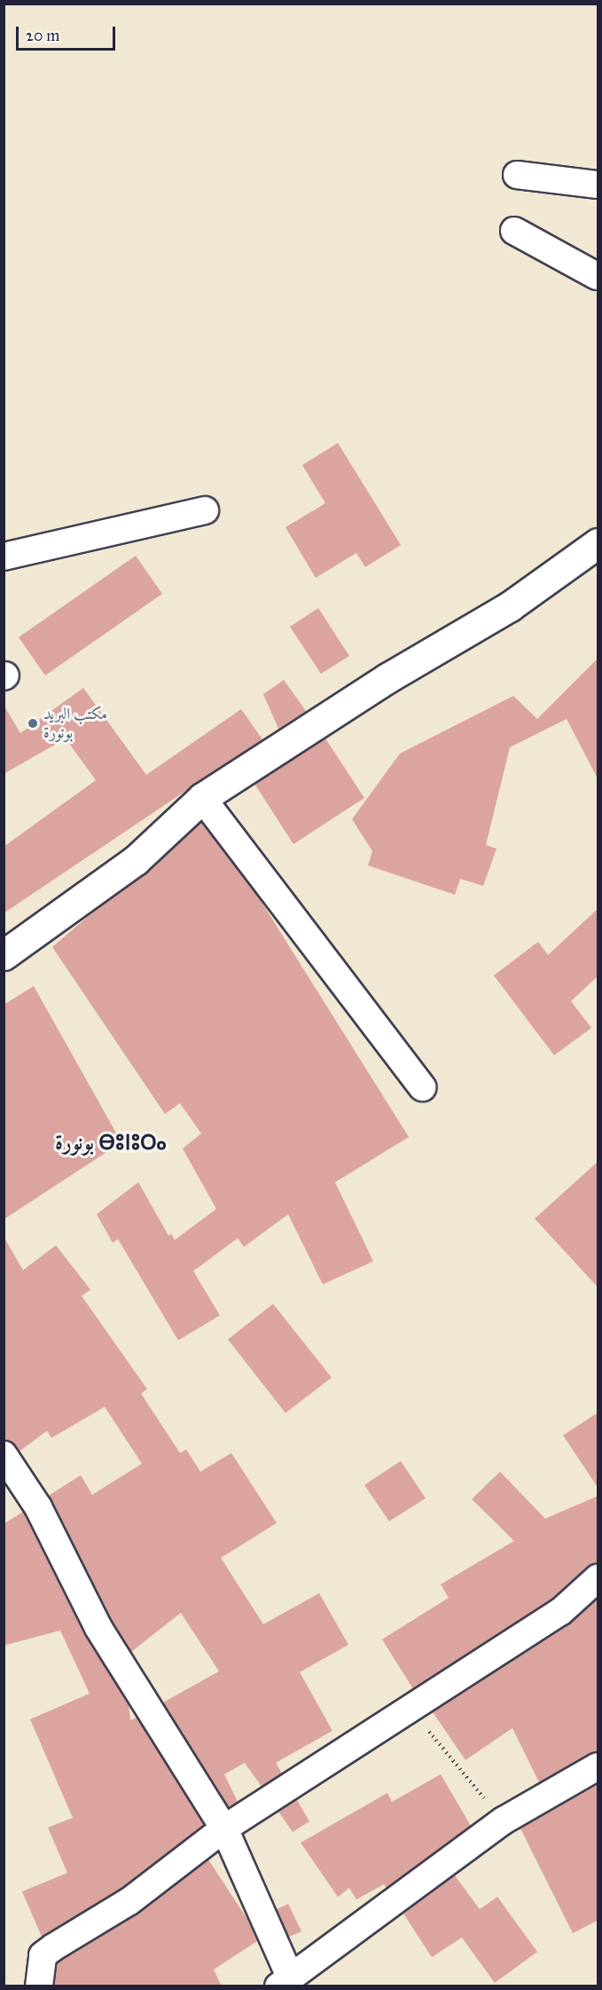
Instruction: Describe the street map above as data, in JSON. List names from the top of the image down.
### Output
{
  "districts": ["بونورة ⴱⵓⵏⵓⵔⴰ"],
  "places": ["مكتب البريد بونورة"],
  "scale_bar": "20 m"
}
